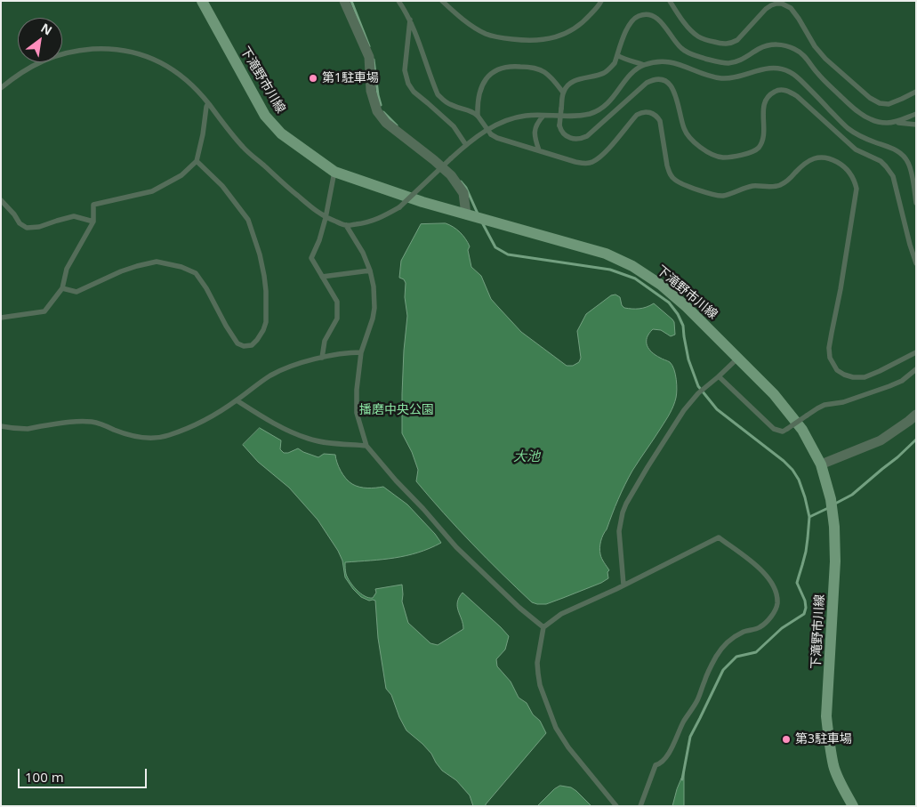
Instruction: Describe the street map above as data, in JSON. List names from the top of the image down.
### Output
{
  "streets": {
    "main road": ["下滝野市川線"]
  },
  "water": ["大池"],
  "parks": ["播磨中央公園"],
  "places": ["第1駐車場", "第3駐車場"],
  "scale_bar": "100 m",
  "north": "top right"
}
